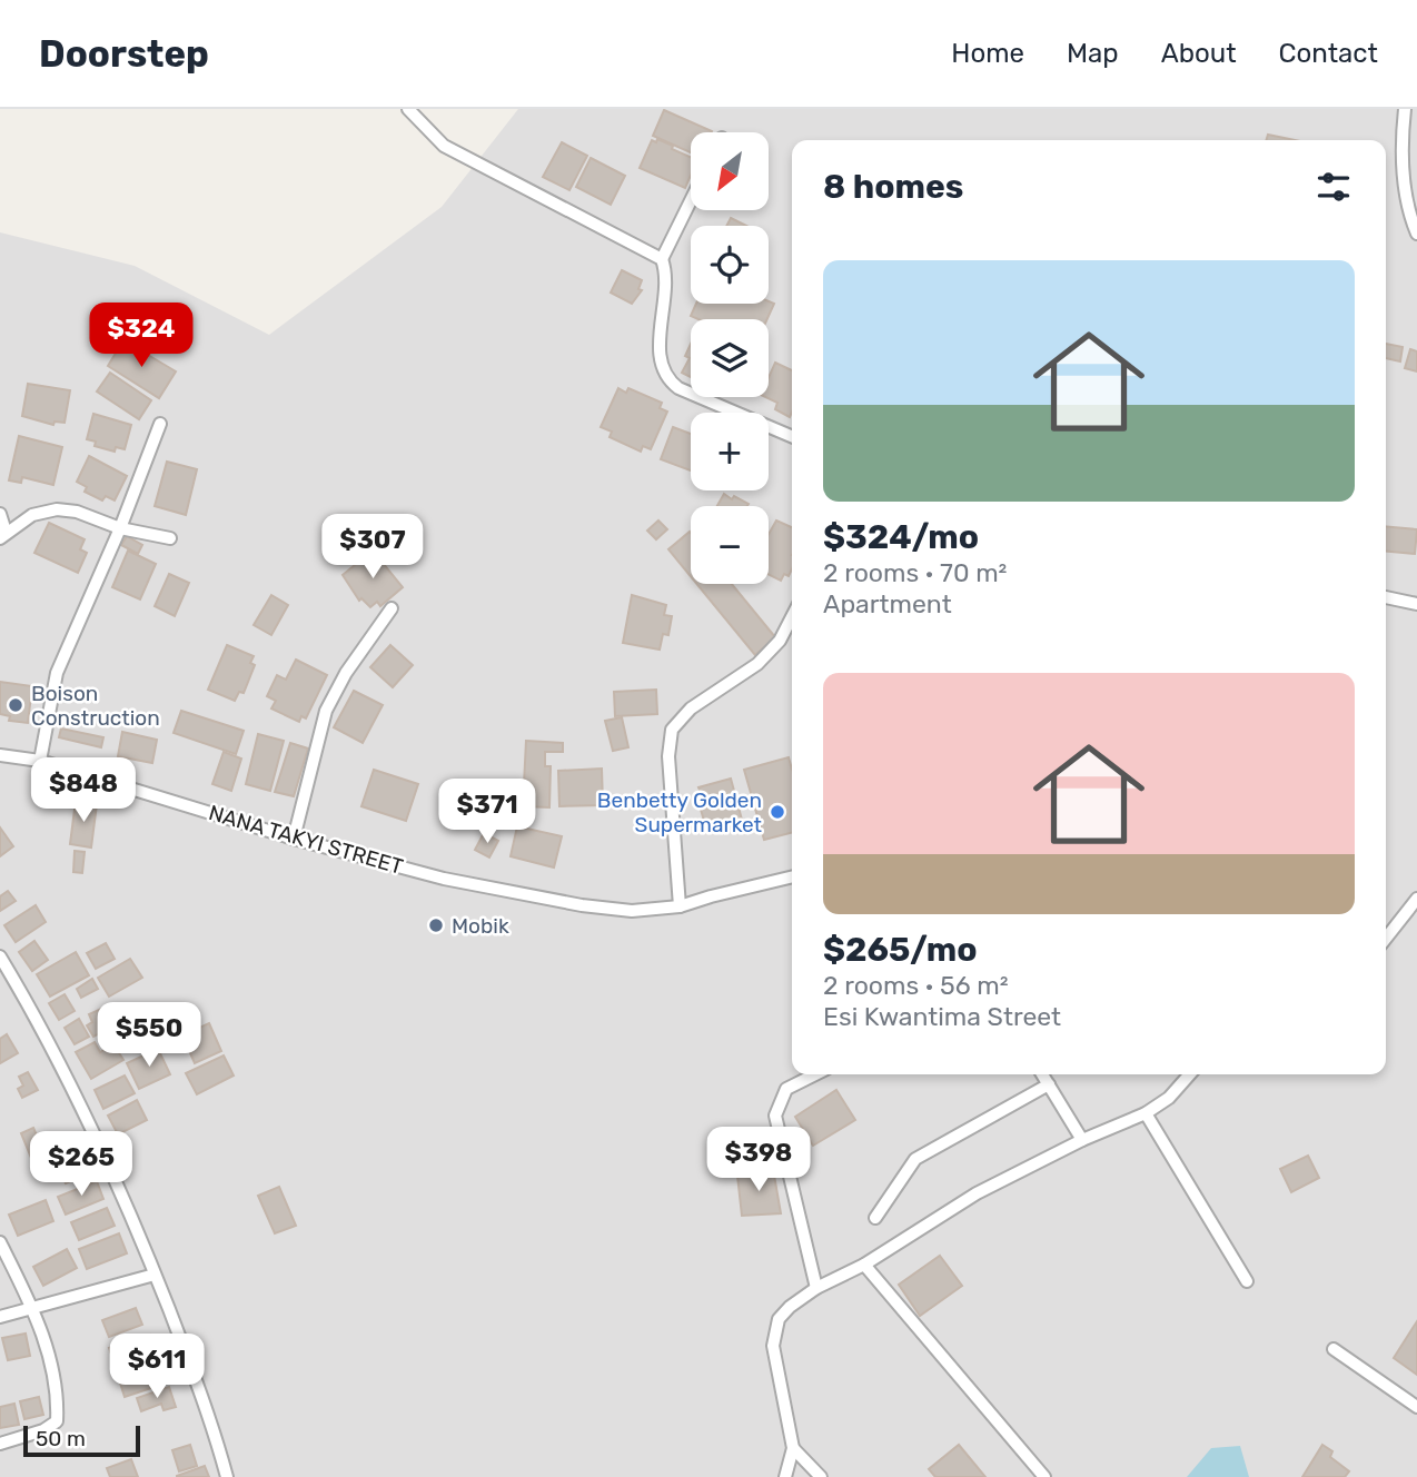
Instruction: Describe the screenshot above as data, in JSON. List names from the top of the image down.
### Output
{
  "streets": {
    "street": ["NANA TAKYI STREET"]
  },
  "places": ["Boison Construction", "Benbetty Golden Supermarket", "Mobik"],
  "scale_bar": "50 m",
  "north": "bottom left",
  "page": {
    "header": "Doorstep",
    "nav": [
      "Home",
      "Map",
      "About",
      "Contact"
    ],
    "map_buttons": ["+", "−"],
    "heading": "8 homes",
    "list": [
      {
        "name": "$324/mo",
        "note": "2 rooms · 70 m² · Apartment"
      },
      {
        "name": "$265/mo",
        "note": "2 rooms · 56 m² · Esi Kwantima Street"
      }
    ],
    "price": [
      "$324",
      "$307",
      "$848",
      "$371",
      "$550",
      "$398",
      "$265",
      "$611"
    ],
    "scale": "50 m"
  }
}
